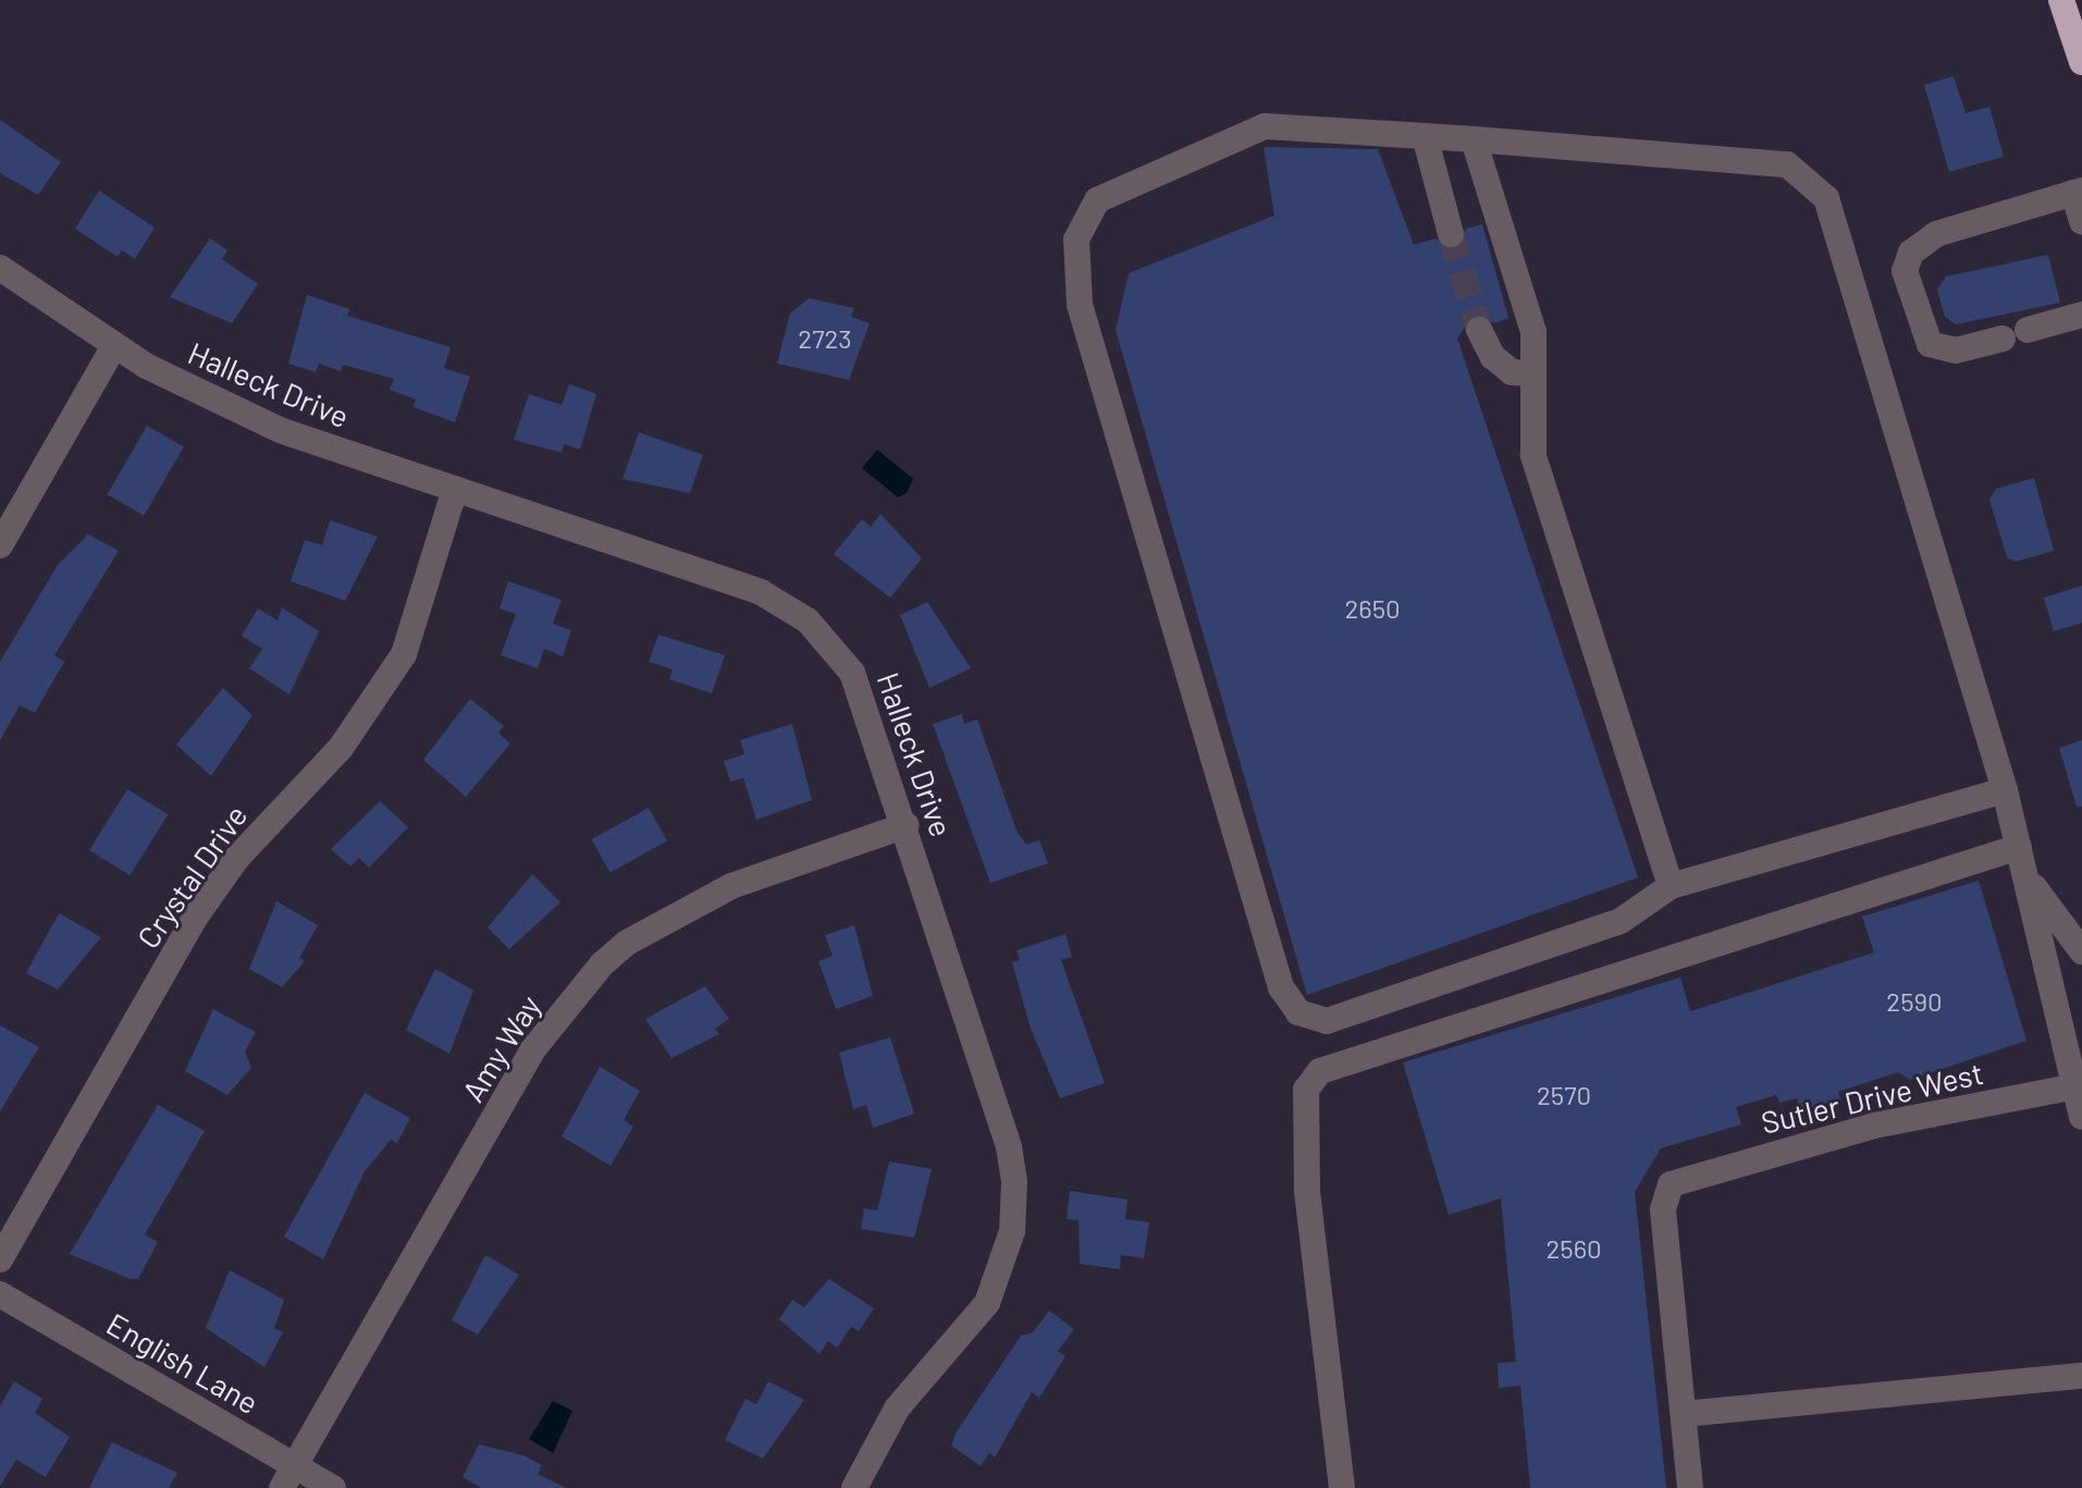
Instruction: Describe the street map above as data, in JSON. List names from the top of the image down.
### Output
{
  "streets": {
    "street": [
      "Halleck Drive",
      "Crystal Drive",
      "Amy Way",
      "Sutler Drive West",
      "English Lane"
    ]
  },
  "crossings": [
    ["Halleck Drive", "Crystal Drive"],
    ["Halleck Drive", "Amy Way"],
    ["Amy Way", "English Lane"]
  ],
  "house_numbers": [
    "2723",
    "2650",
    "2590",
    "2570",
    "2560"
  ]
}
